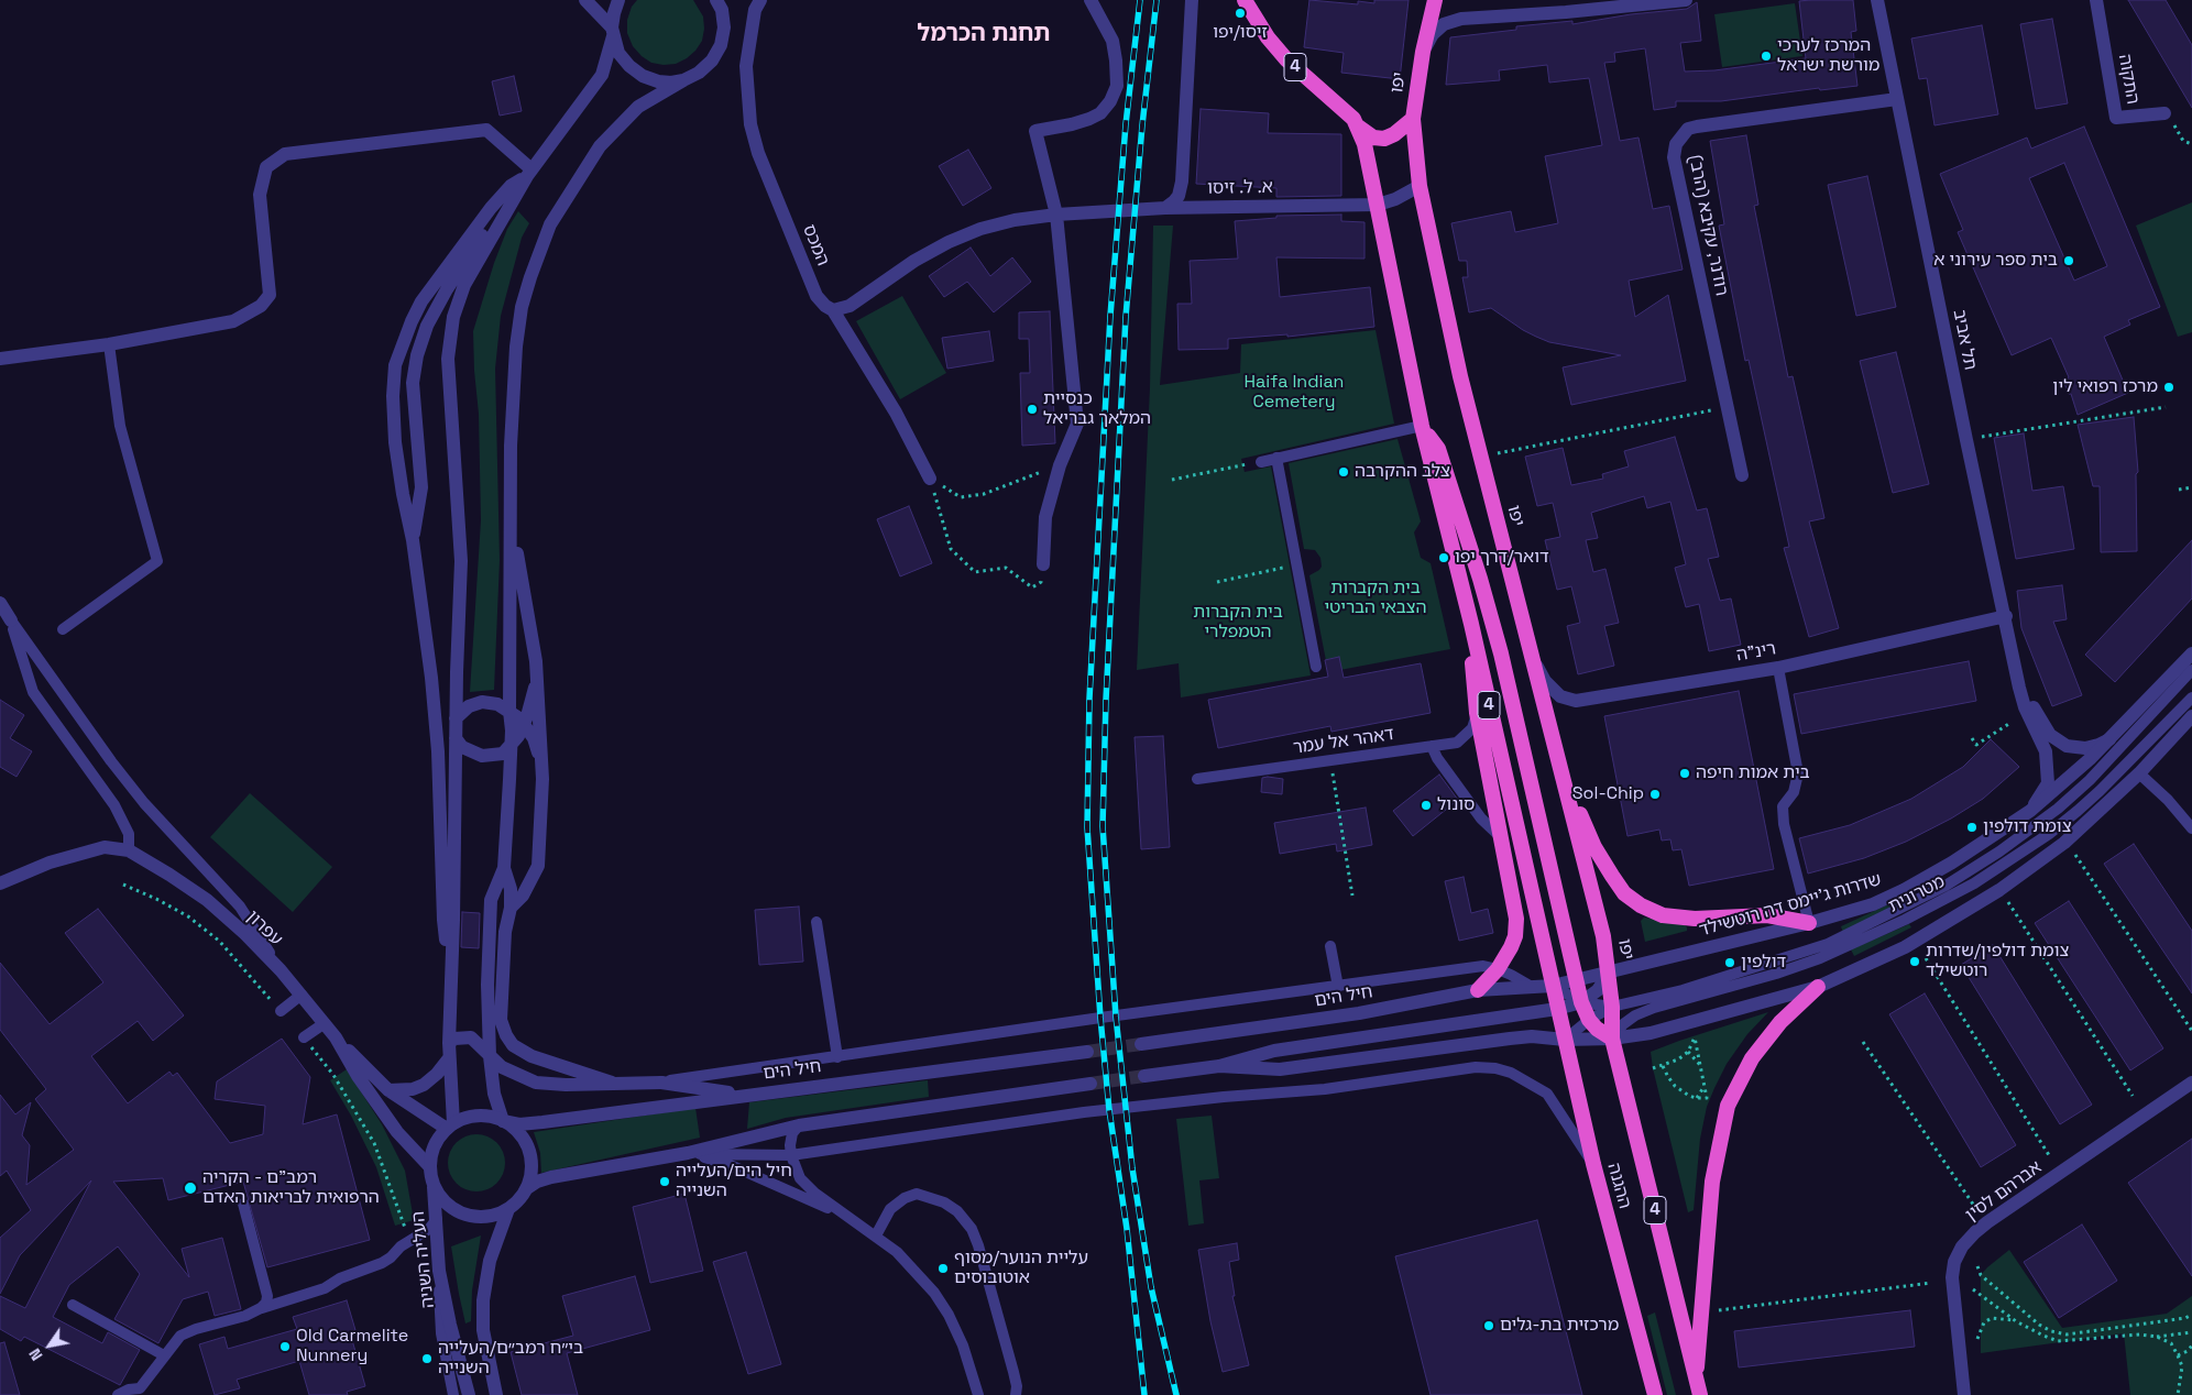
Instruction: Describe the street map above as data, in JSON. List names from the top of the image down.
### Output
{
  "streets": {
    "highway": ["4", "יפו", "ההגנה"],
    "street": [
      "התקוה",
      "א. ל. זיסו",
      "רודנר, עקיבא (הרב)",
      "המכס",
      "תל אביב",
      "רינ\"ה",
      "שדרות ג'יימס דה רוטשילד",
      "עפרון",
      "חיל הים",
      "אברהם לסין",
      "העליה השניה"
    ],
    "lane": ["דאהר אל עמר", "מטרונית"]
  },
  "crossings": [
    ["4", "א. ל. זיסו"],
    ["4", "מטרונית"],
    ["4", "חיל הים"],
    ["4", "ההגנה"],
    ["יפו", "א. ל. זיסו"],
    ["יפו", "רינ\"ה"],
    ["יפו", "מטרונית"],
    ["יפו", "שדרות ג'יימס דה רוטשילד"],
    ["יפו", "ההגנה"],
    ["א. ל. זיסו", "המכס"],
    ["רודנר, עקיבא (הרב)", "תל אביב"],
    ["תל אביב", "רינ\"ה"],
    ["תל אביב", "שדרות ג'יימס דה רוטשילד"],
    ["מטרונית", "חיל הים"],
    ["מטרונית", "ההגנה"],
    ["שדרות ג'יימס דה רוטשילד", "חיל הים"],
    ["עפרון", "חיל הים"],
    ["עפרון", "העליה השניה"],
    ["חיל הים", "ההגנה"],
    ["חיל הים", "העליה השניה"]
  ],
  "districts": ["תחנת הכרמל"],
  "parks": ["Haifa Indian Cemetery", "בית הקברות הצבאי הבריטי", "בית הקברות הטמפלרי"],
  "places": [
    "זיסו/יפו",
    "המרכז לערכי מורשת ישראל",
    "בית ספר עירוני א",
    "מרכז רפואי לין",
    "כנסיית המלאך גבריאל",
    "צלב ההקרבה",
    "דואר/דרך יפו",
    "בית אמות חיפה",
    "Sol-Chip",
    "סונול",
    "צומת דולפין",
    "צומת דולפין/שדרות רוטשילד",
    "דולפין",
    "חיל הים/העלייה השנייה",
    "רמב\"ם - הקריה הרפואית לבריאות האדם",
    "עליית הנוער/מסוף אוטובוסים",
    "מרכזית בת-גלים",
    "Old Carmelite Nunnery",
    "בי״ח רמב״ם/העלייה השנייה"
  ],
  "north": "bottom left"
}
